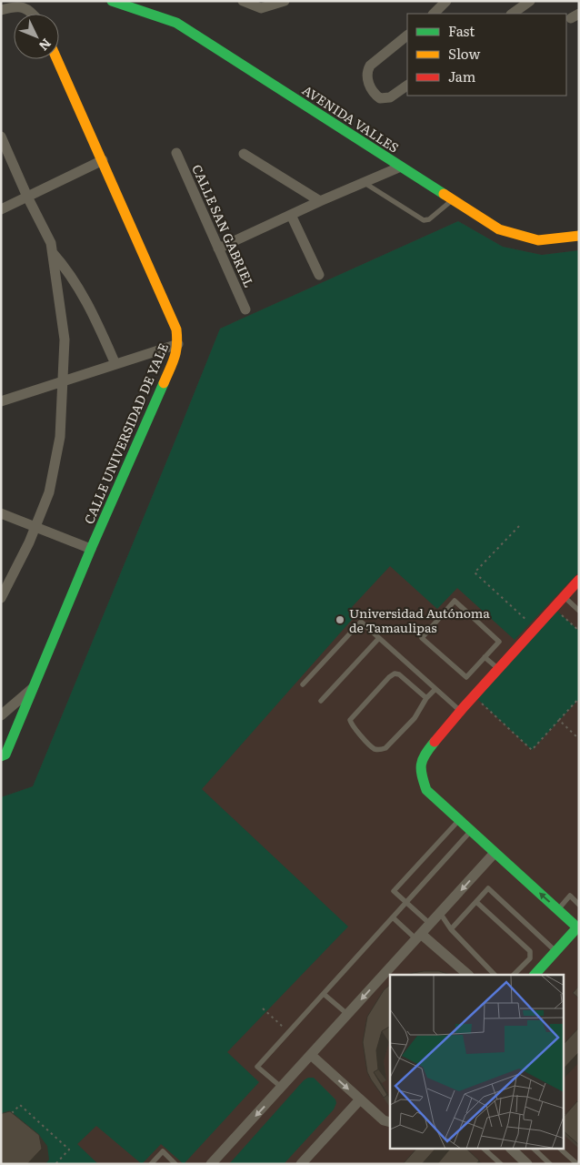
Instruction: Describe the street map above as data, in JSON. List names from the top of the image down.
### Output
{
  "streets": {
    "street": ["AVENIDA VALLES", "CALLE SAN GABRIEL", "CALLE UNIVERSIDAD DE YALE"]
  },
  "places": ["Universidad Autónoma de Tamaulipas"],
  "legend": ["Fast", "Slow", "Jam"],
  "north": "bottom right"
}
